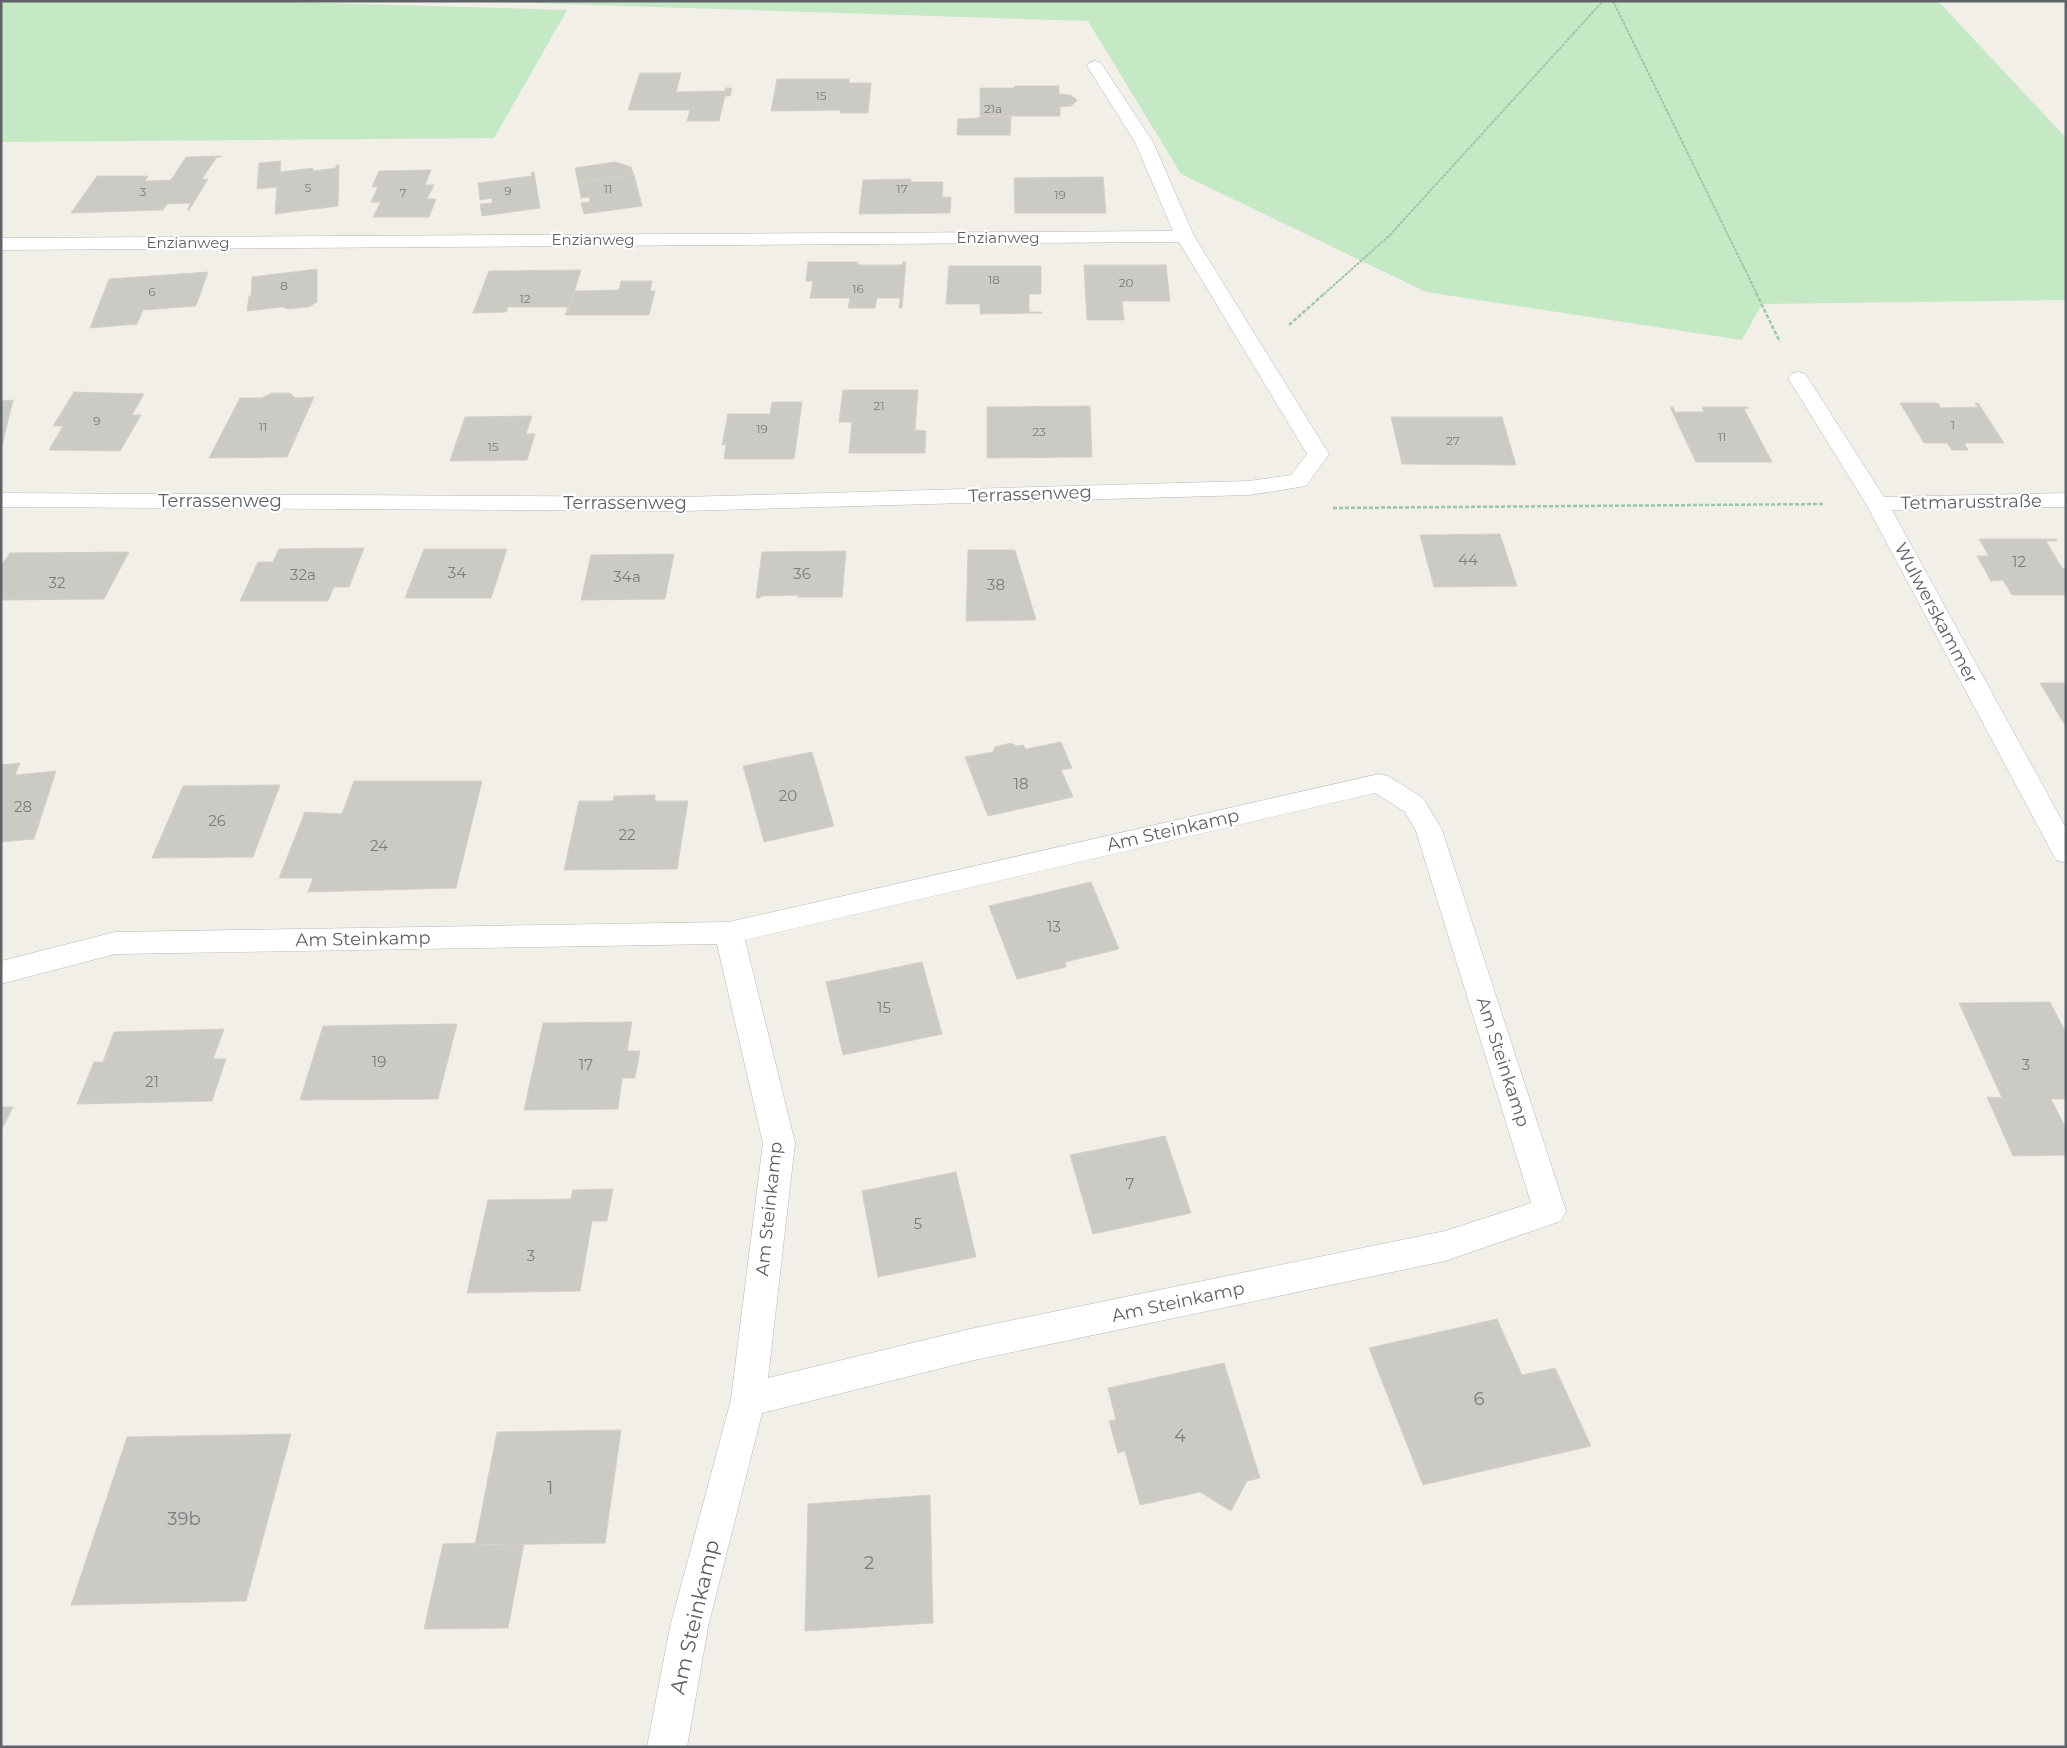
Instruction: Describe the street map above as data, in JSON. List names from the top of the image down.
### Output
{
  "streets": {
    "street": [
      "Enzianweg",
      "Terrassenweg",
      "Tetmarusstraße",
      "Wulwerskammer",
      "Am Steinkamp"
    ]
  },
  "crossings": [
    ["Tetmarusstraße", "Wulwerskammer"]
  ],
  "house_numbers": [
    "15",
    "21a",
    "5",
    "11",
    "17",
    "9",
    "3",
    "7",
    "19",
    "18",
    "20",
    "8",
    "16",
    "6",
    "12",
    "21",
    "9",
    "1",
    "11",
    "19",
    "23",
    "11",
    "27",
    "15",
    "44",
    "12",
    "34",
    "36",
    "32a",
    "34a",
    "32",
    "38",
    "18",
    "20",
    "28",
    "26",
    "22",
    "24",
    "13",
    "15",
    "19",
    "17",
    "3",
    "21",
    "7",
    "5",
    "3",
    "6",
    "4",
    "1",
    "39b",
    "2"
  ]
}
